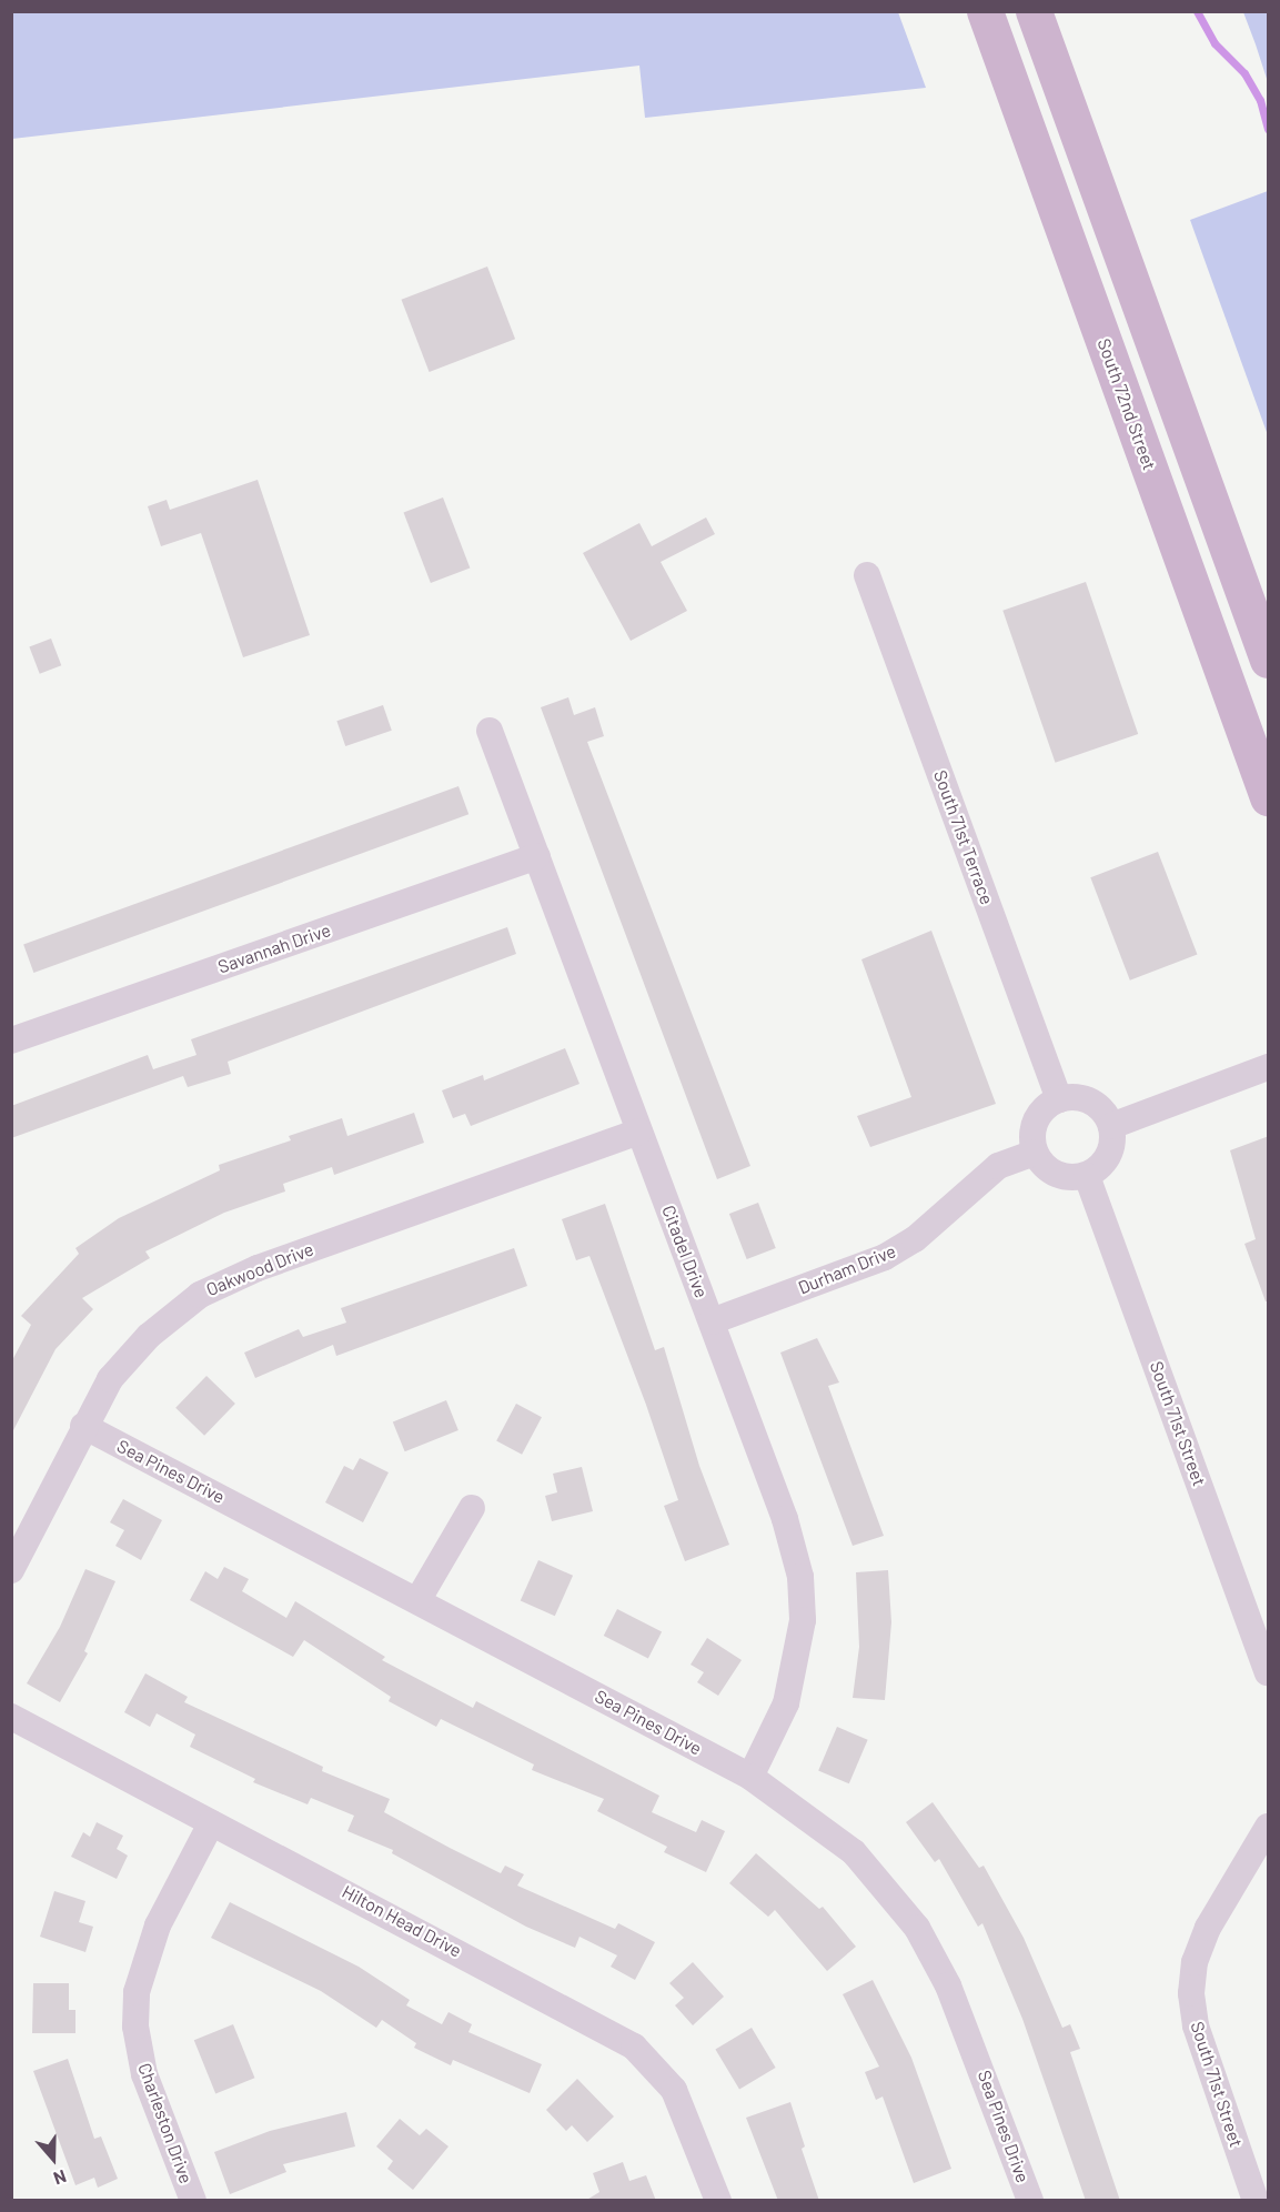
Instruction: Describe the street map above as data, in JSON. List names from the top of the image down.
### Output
{
  "streets": {
    "main road": ["South 72nd Street"],
    "street": [
      "South 71st Terrace",
      "Savannah Drive",
      "Citadel Drive",
      "Oakwood Drive",
      "Durham Drive",
      "South 71st Street",
      "Sea Pines Drive",
      "Hilton Head Drive",
      "Charleston Drive"
    ]
  },
  "crossings": [
    ["South 71st Terrace", "Durham Drive"],
    ["South 71st Terrace", "South 71st Street"],
    ["Savannah Drive", "Citadel Drive"],
    ["Citadel Drive", "Oakwood Drive"],
    ["Citadel Drive", "Durham Drive"],
    ["Citadel Drive", "Sea Pines Drive"],
    ["Oakwood Drive", "Sea Pines Drive"],
    ["Durham Drive", "South 71st Street"],
    ["Hilton Head Drive", "Charleston Drive"]
  ],
  "north": "bottom"
}
